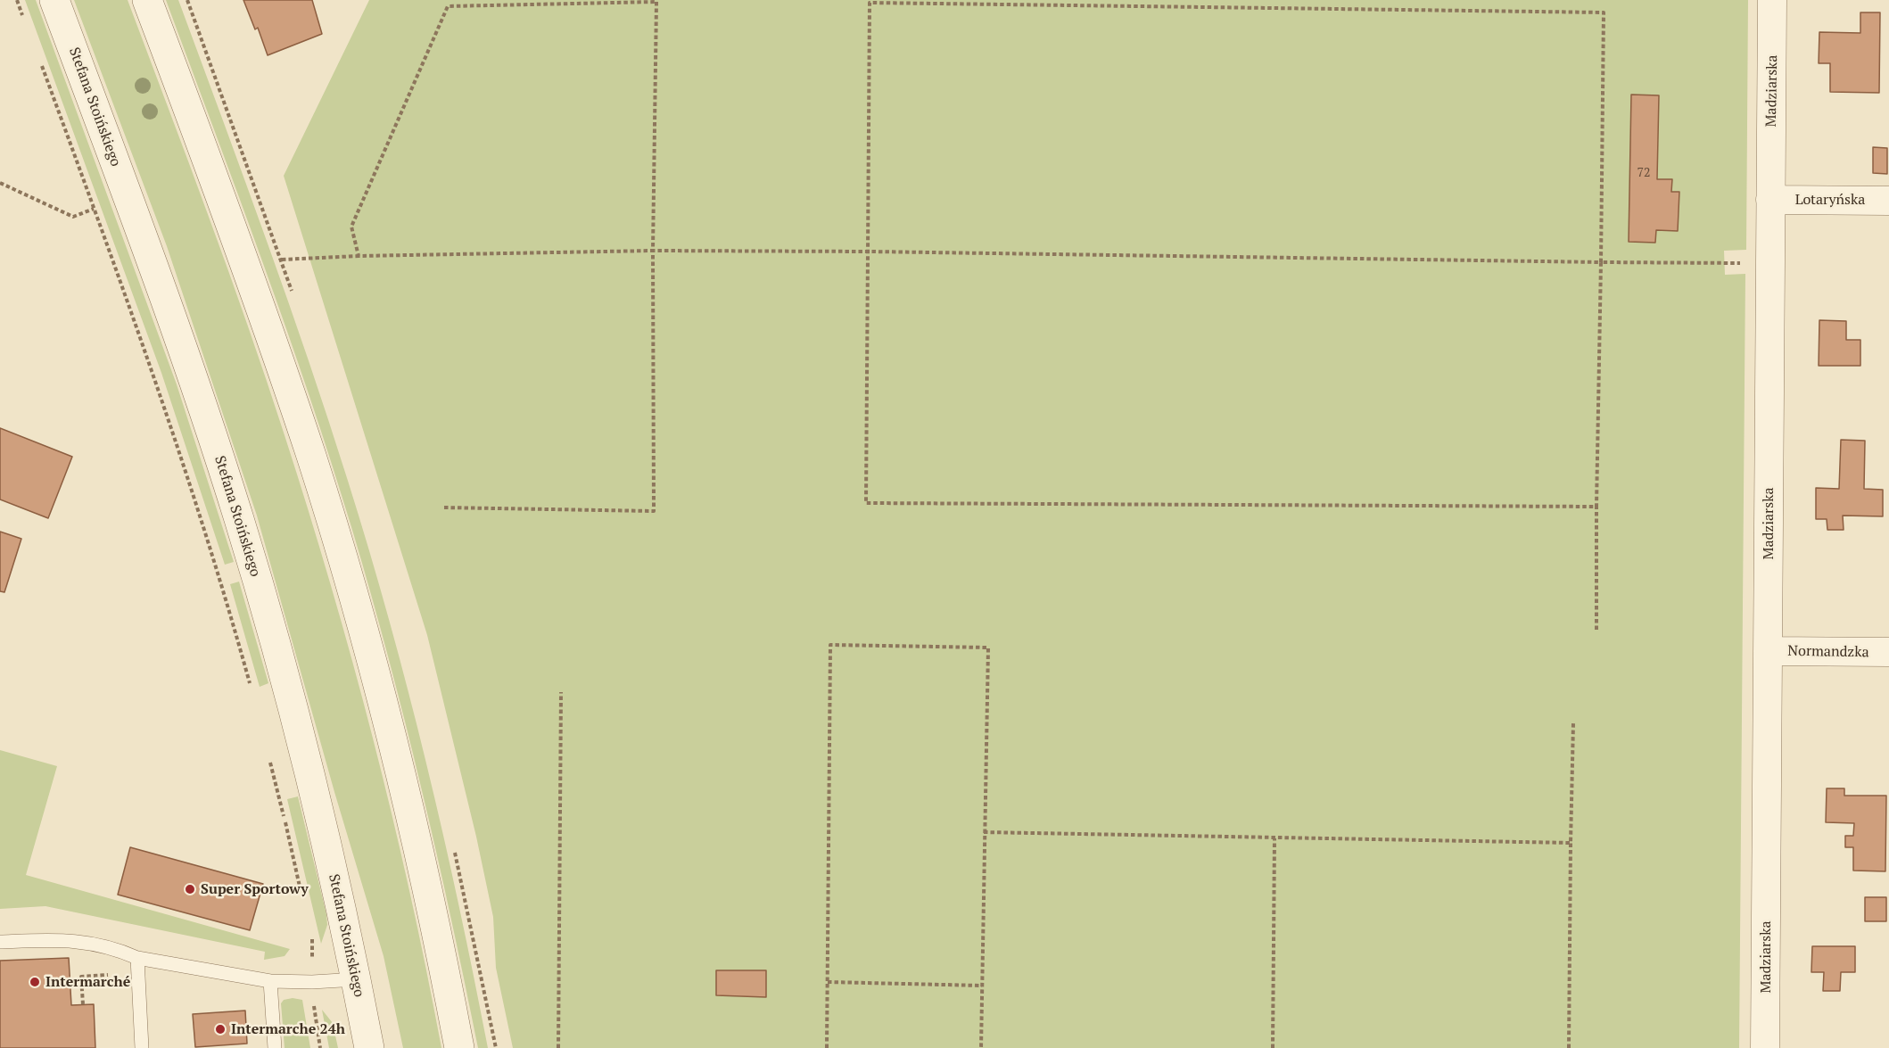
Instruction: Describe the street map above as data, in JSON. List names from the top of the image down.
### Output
{
  "streets": {
    "street": [
      "Madziarska",
      "Stefana Stoińskiego",
      "Lotaryńska",
      "Normandzka"
    ]
  },
  "crossings": [
    ["Madziarska", "Lotaryńska"],
    ["Madziarska", "Normandzka"]
  ],
  "places": ["Super Sportowy", "Intermarché", "Intermarche 24h"],
  "house_numbers": ["72"]
}
